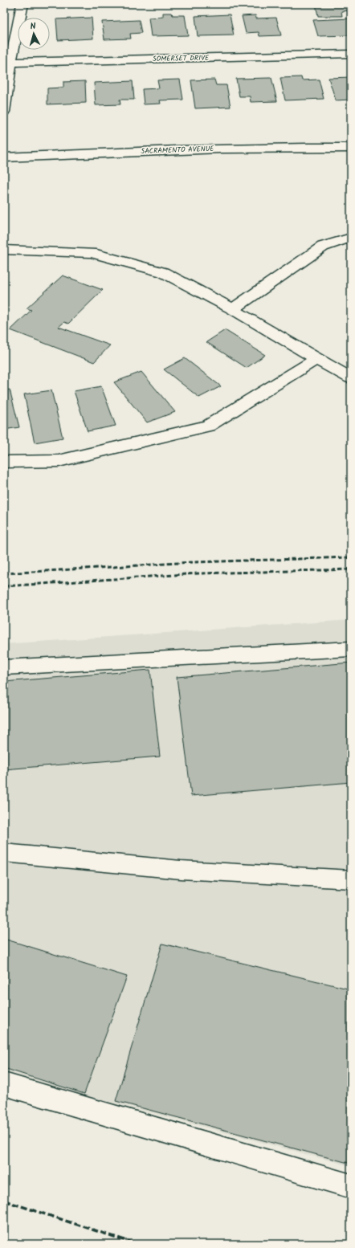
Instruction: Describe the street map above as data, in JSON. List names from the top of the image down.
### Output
{
  "streets": {
    "street": ["SOMERSET DRIVE", "SACRAMENTO AVENUE"]
  },
  "north": "top"
}
